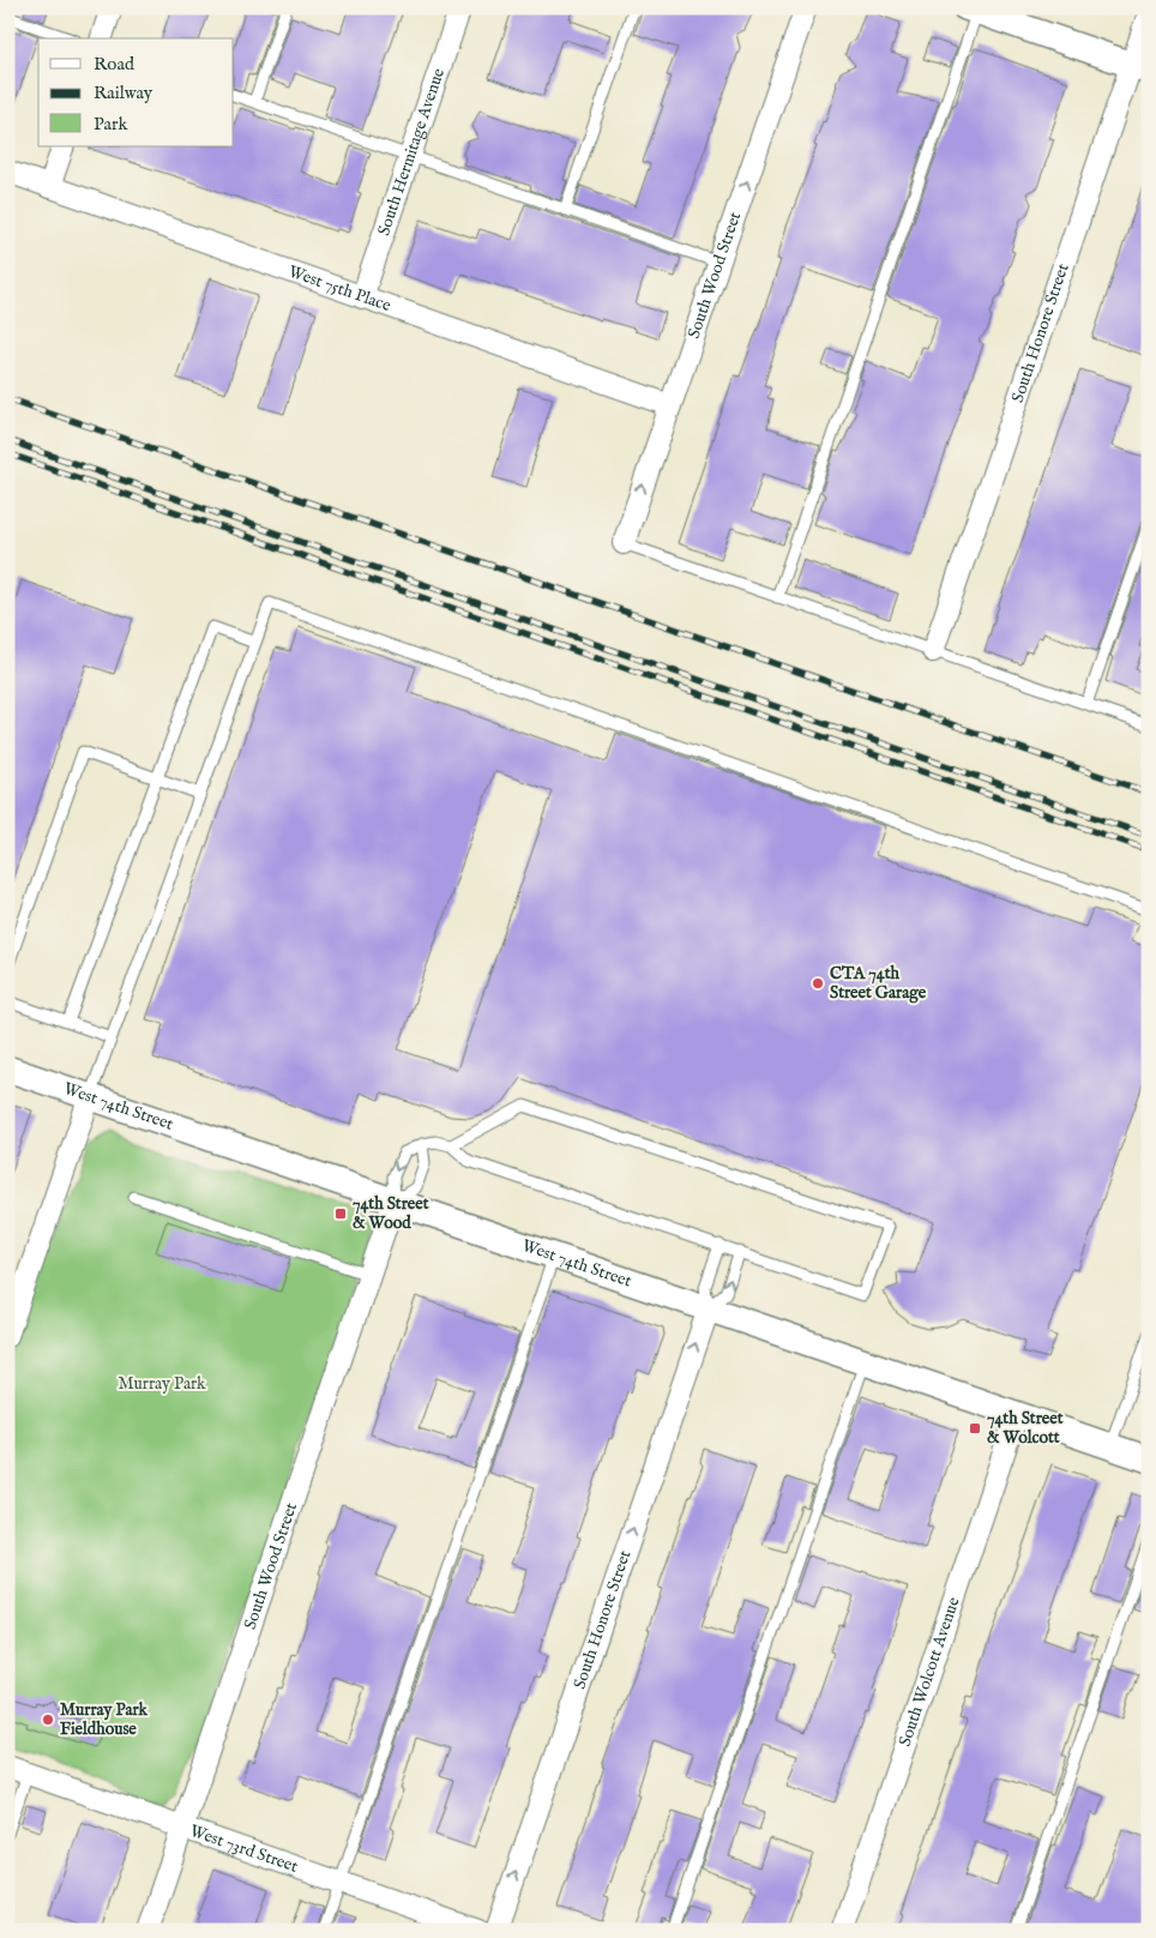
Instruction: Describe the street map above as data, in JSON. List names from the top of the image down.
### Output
{
  "streets": {
    "street": [
      "South Hermitage Avenue",
      "South Wood Street",
      "West 75th Place",
      "South Honore Street",
      "West 74th Street",
      "South Wolcott Avenue",
      "West 73rd Street"
    ]
  },
  "crossings": [
    ["South Hermitage Avenue", "West 75th Place"],
    ["South Wood Street", "West 75th Place"],
    ["South Wood Street", "West 74th Street"],
    ["South Wood Street", "West 73rd Street"],
    ["South Honore Street", "West 74th Street"],
    ["West 74th Street", "South Wolcott Avenue"]
  ],
  "one_way": ["South Honore Street"],
  "parks": ["Murray Park"],
  "places": {
    "other": ["CTA 74th Street Garage", "Murray Park Fieldhouse"],
    "transit": ["74th Street & Wood", "74th Street & Wolcott"]
  },
  "legend": ["Road", "Railway", "Park"]
}
